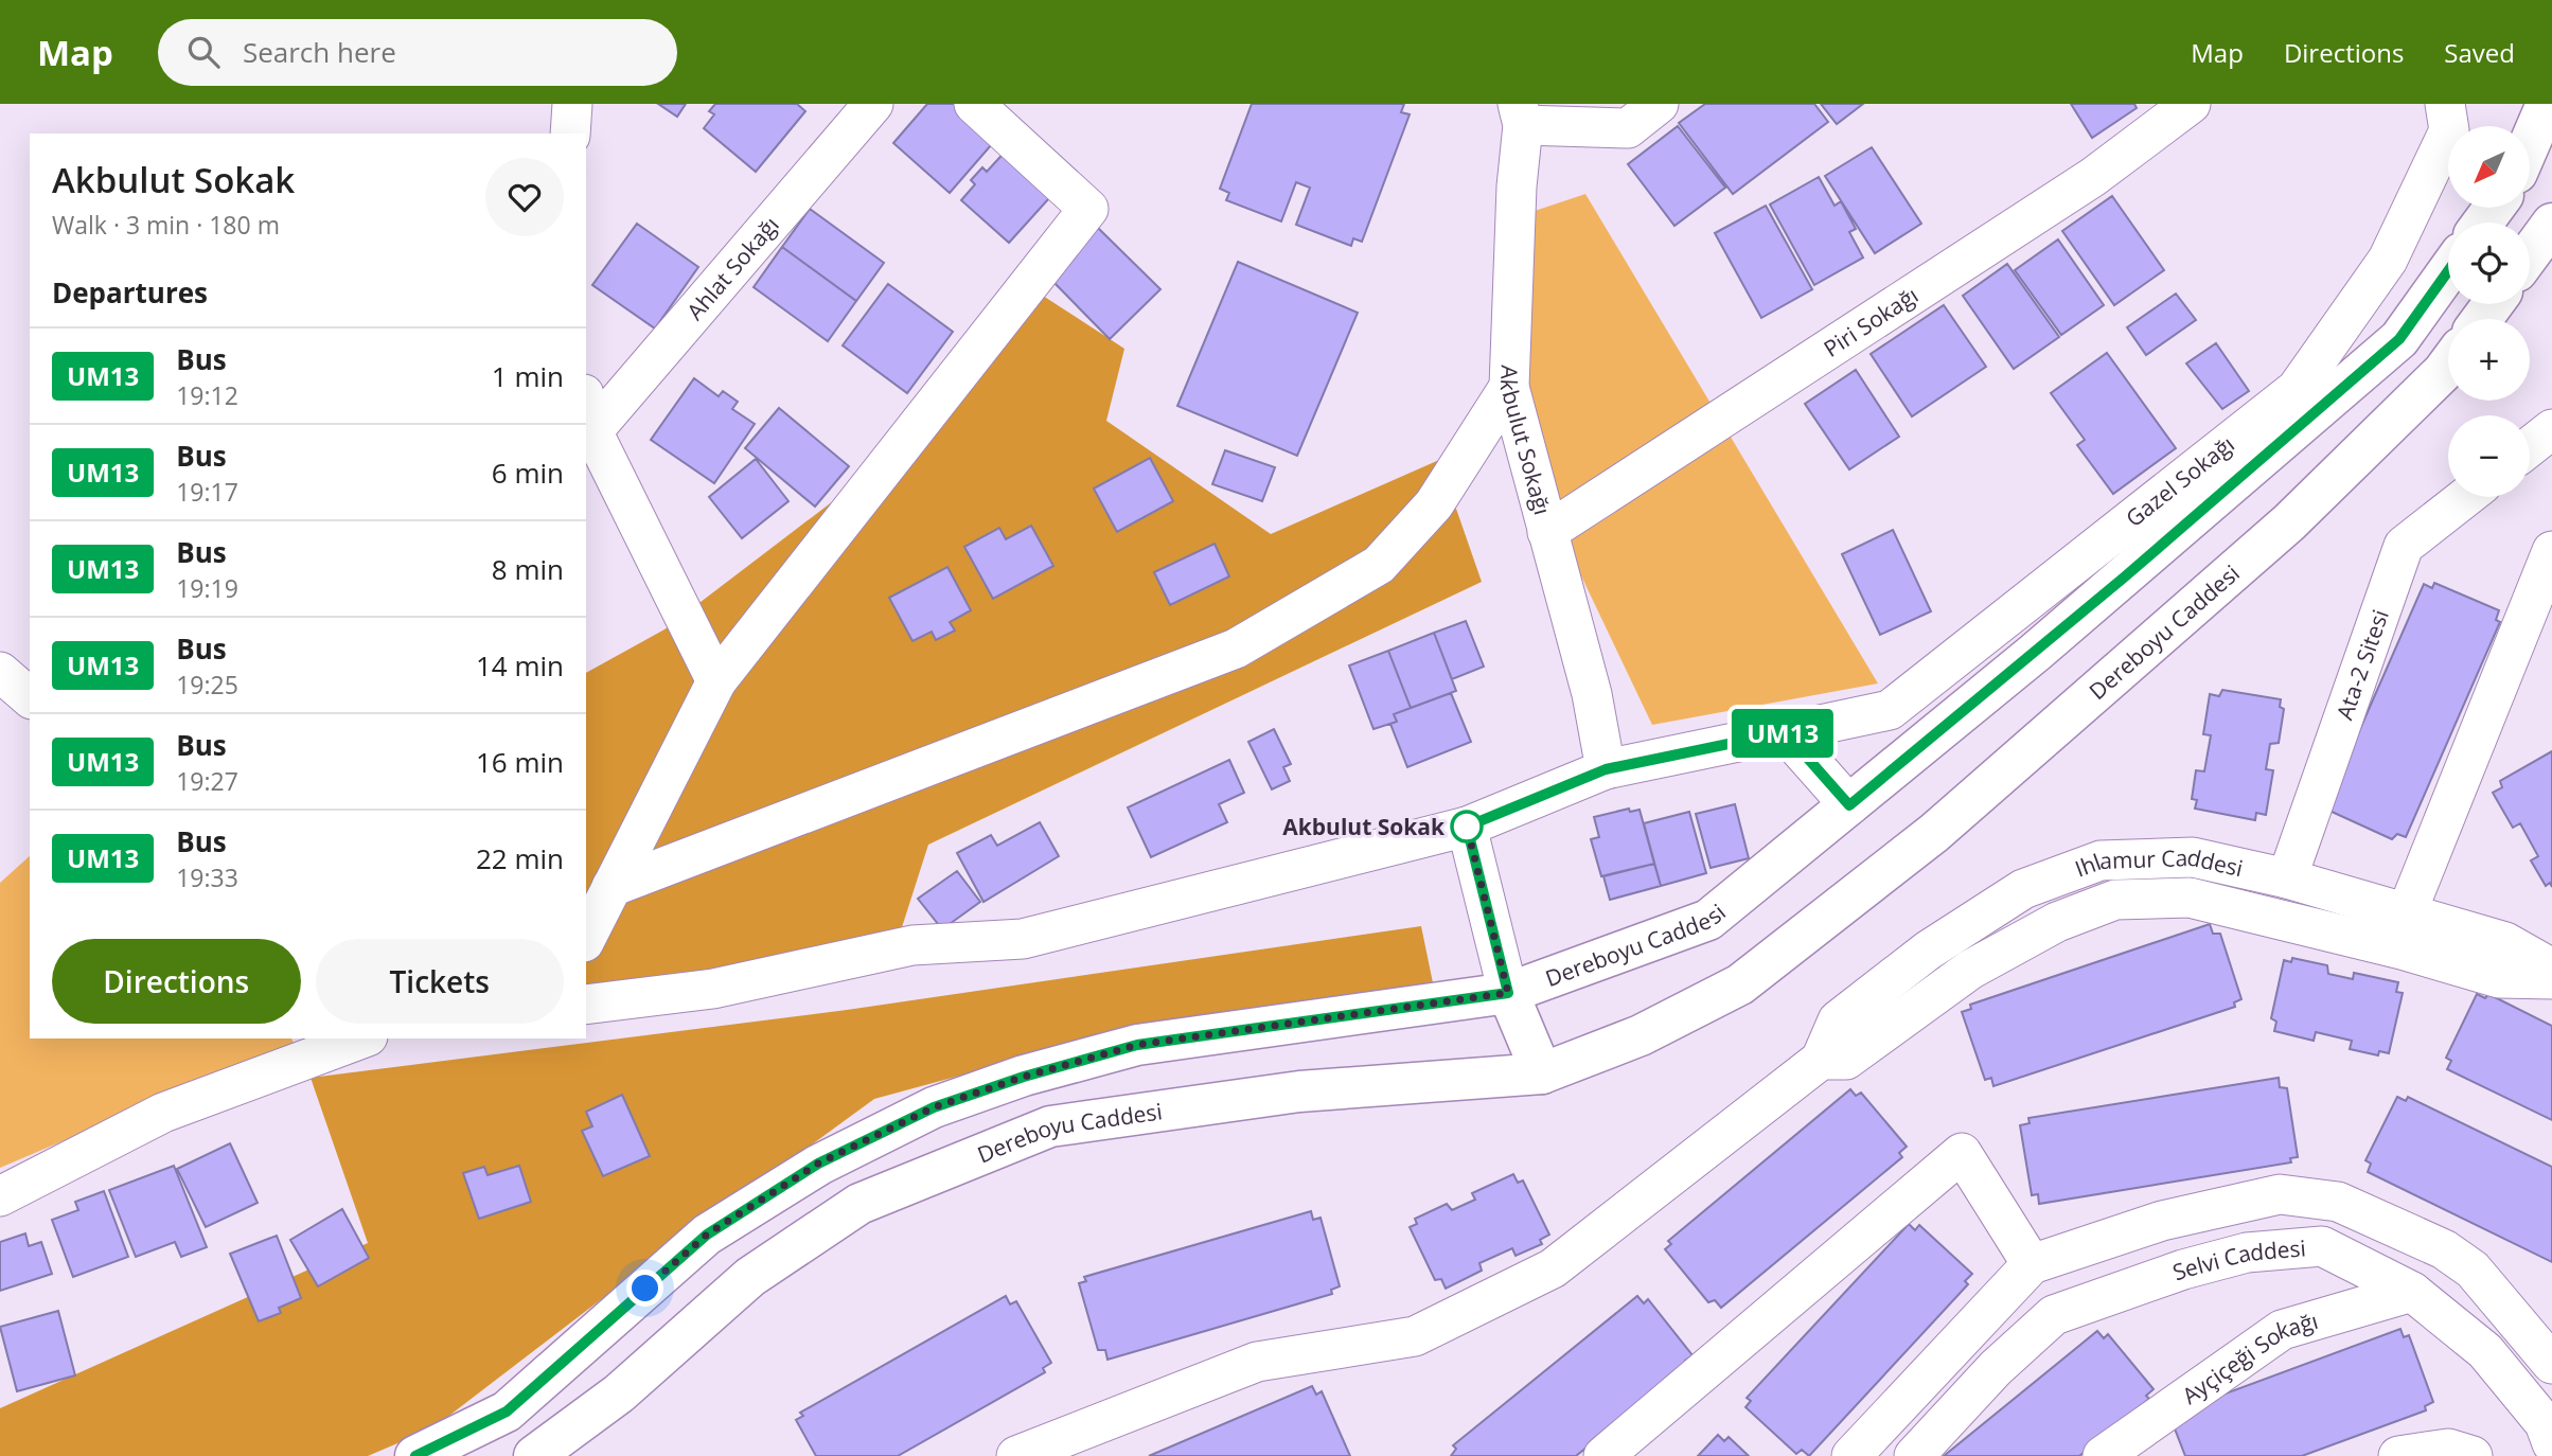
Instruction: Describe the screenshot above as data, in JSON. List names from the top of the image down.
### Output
{
  "streets": {
    "main road": ["Dereboyu Caddesi"],
    "street": [
      "Ahlat Sokağı",
      "Piri Sokağı",
      "Akbulut Sokağı",
      "Gazel Sokağı",
      "Ata-2 Sitesi",
      "Ihlamur Caddesi",
      "Selvi Caddesi",
      "Ayçiçeği Sokağı"
    ]
  },
  "crossings": [
    ["Piri Sokağı", "Akbulut Sokağı"],
    ["Akbulut Sokağı", "Gazel Sokağı"],
    ["Ata-2 Sitesi", "Ihlamur Caddesi"],
    ["Selvi Caddesi", "Ayçiçeği Sokağı"]
  ],
  "places": ["Akbulut Sokak"],
  "lines": ["bus line UM13"],
  "north": "bottom left",
  "page": {
    "header": "Map",
    "search": "Search here",
    "nav": ["Map", "Directions", "Saved"],
    "on_map": "UM13",
    "map_buttons": ["+", "−"],
    "heading": [
      ["Akbulut Sokak", "Walk · 3 min · 180 m"],
      "Departures"
    ],
    "list": [
      {
        "mark": "UM13",
        "name": "Bus",
        "note": "19:12",
        "value": "1 min"
      },
      {
        "mark": "UM13",
        "name": "Bus",
        "note": "19:17",
        "value": "6 min"
      },
      {
        "mark": "UM13",
        "name": "Bus",
        "note": "19:19",
        "value": "8 min"
      },
      {
        "mark": "UM13",
        "name": "Bus",
        "note": "19:25",
        "value": "14 min"
      },
      {
        "mark": "UM13",
        "name": "Bus",
        "note": "19:27",
        "value": "16 min"
      },
      {
        "mark": "UM13",
        "name": "Bus",
        "note": "19:33",
        "value": "22 min"
      }
    ],
    "buttons": ["Directions", "Tickets"]
  }
}
